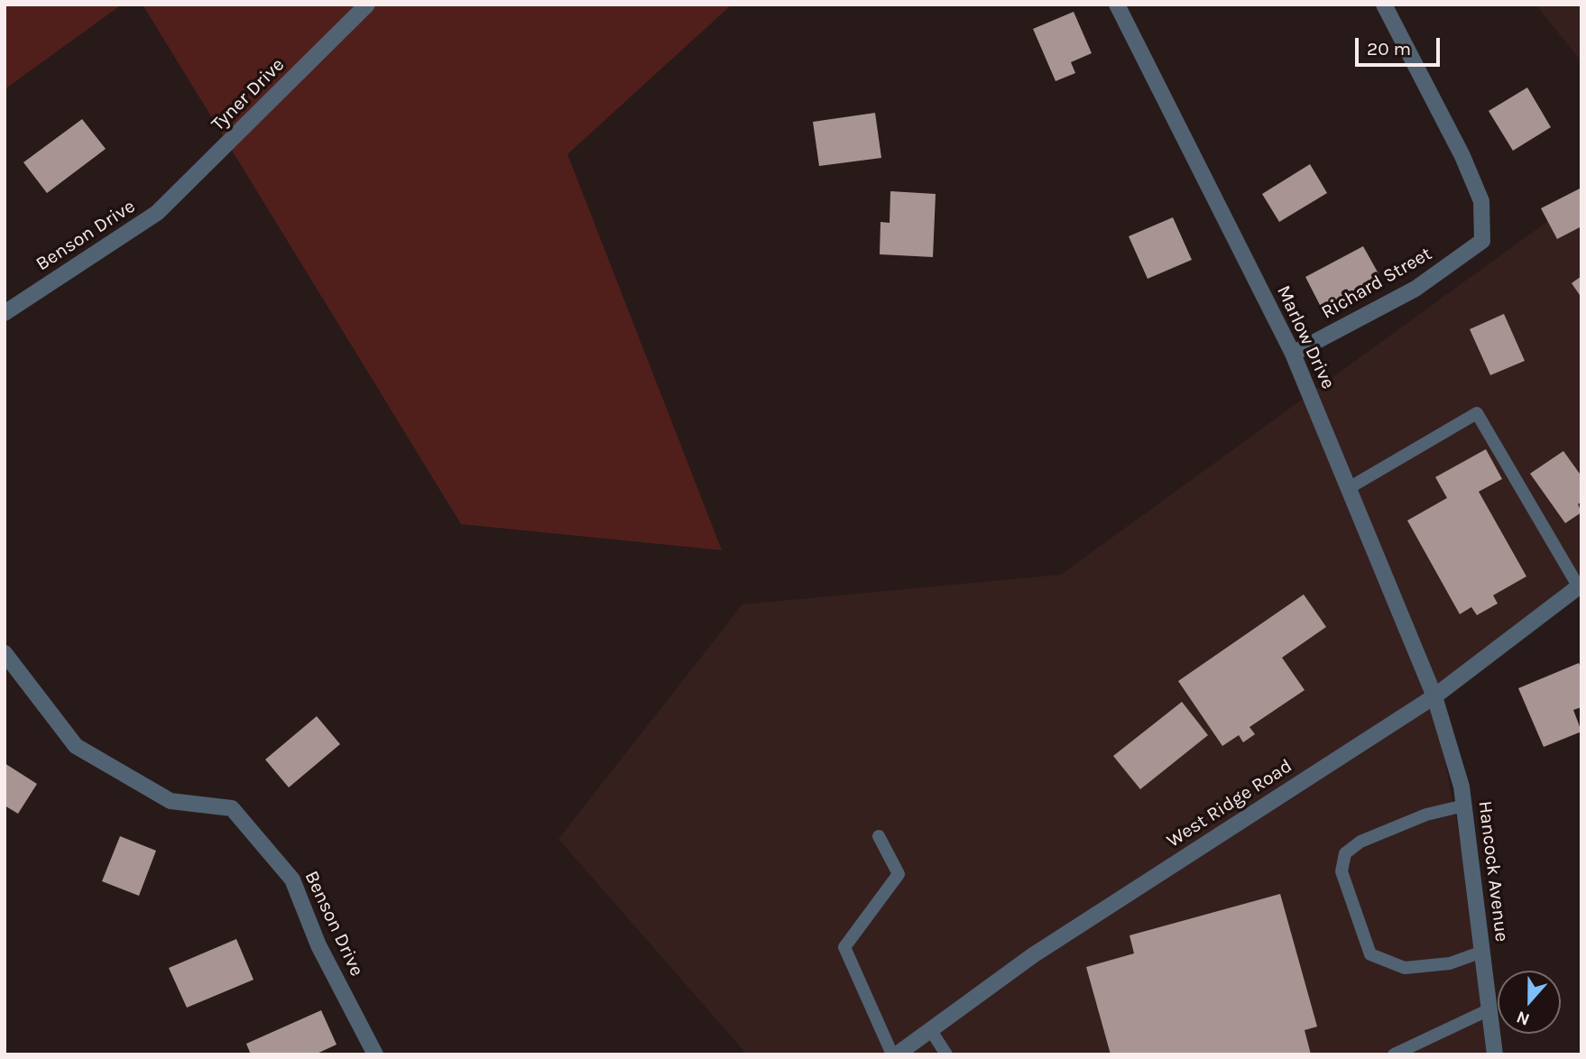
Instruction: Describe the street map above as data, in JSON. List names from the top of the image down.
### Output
{
  "streets": {
    "street": [
      "Tyner Drive",
      "Benson Drive",
      "Richard Street",
      "Marlow Drive",
      "West Ridge Road",
      "Hancock Avenue"
    ]
  },
  "crossings": [
    ["Tyner Drive", "Benson Drive"],
    ["Richard Street", "Marlow Drive"],
    ["Marlow Drive", "West Ridge Road"],
    ["Marlow Drive", "Hancock Avenue"],
    ["West Ridge Road", "Hancock Avenue"]
  ],
  "scale_bar": "20 m",
  "north": "bottom"
}
